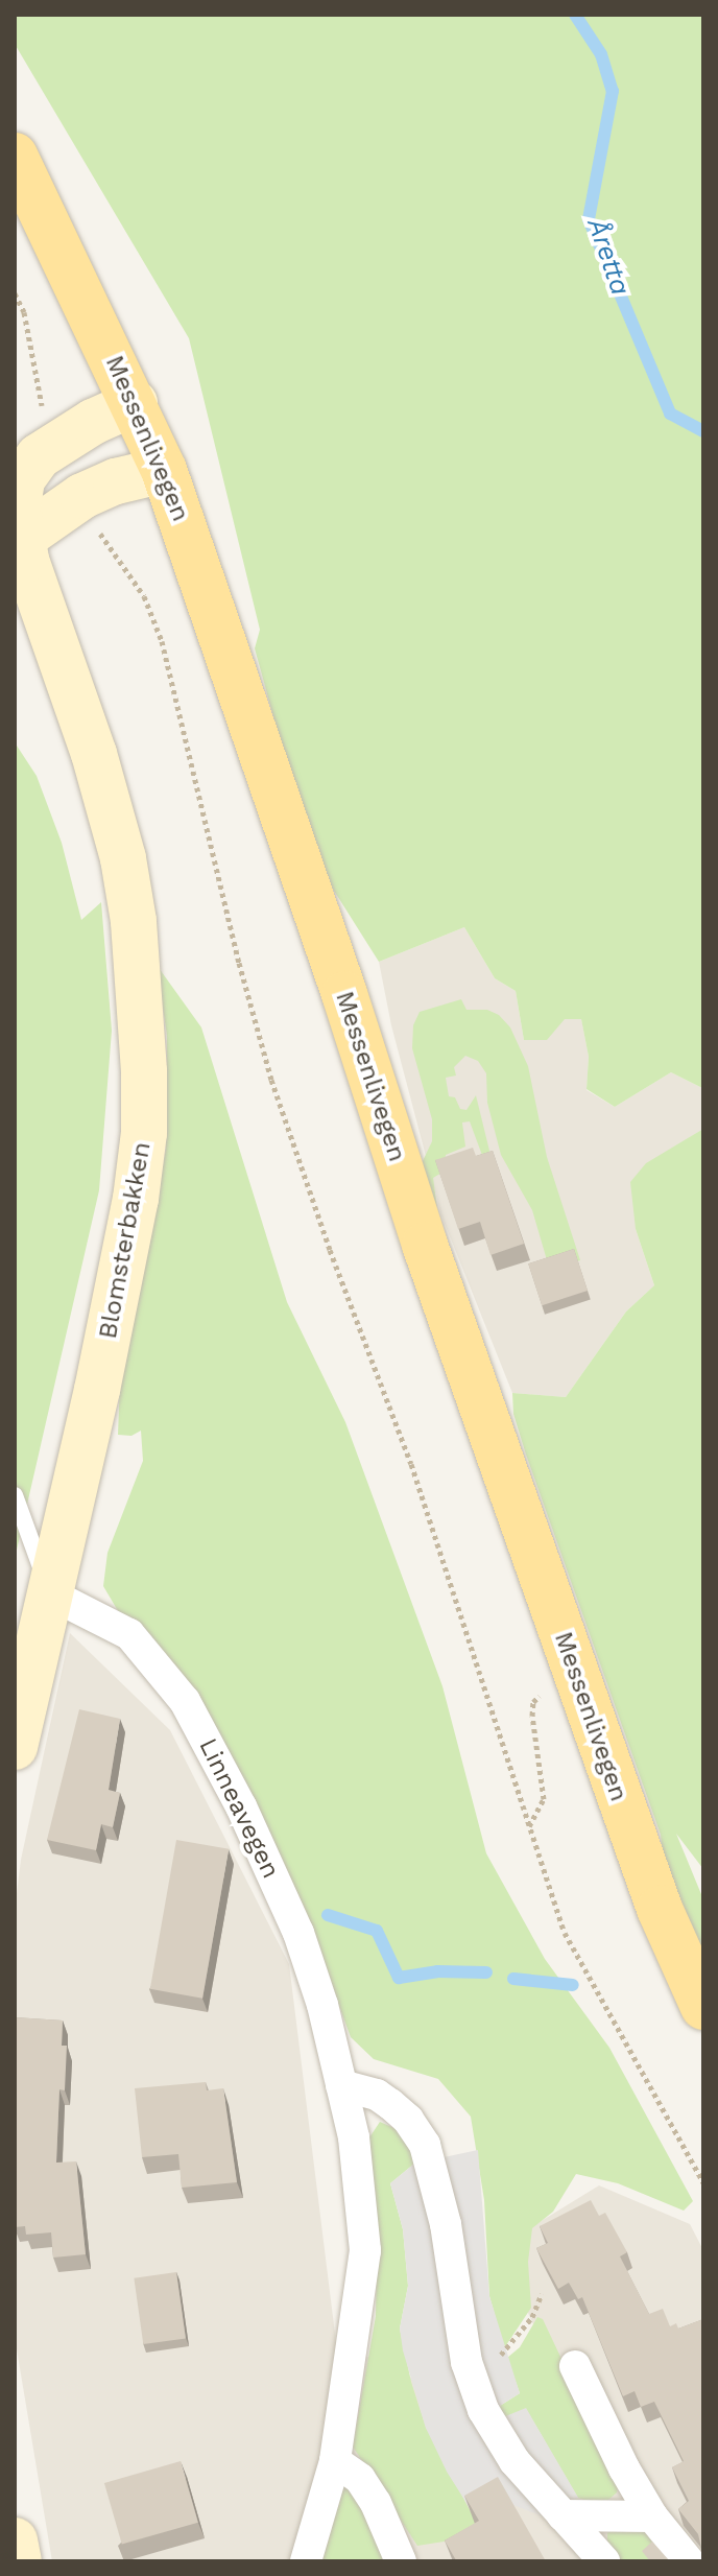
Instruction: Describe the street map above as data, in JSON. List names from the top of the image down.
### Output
{
  "streets": {
    "main road": ["Messenlivegen"],
    "street": ["Blomsterbakken", "Linneavegen"]
  },
  "crossings": [
    ["Messenlivegen", "Blomsterbakken"],
    ["Blomsterbakken", "Linneavegen"]
  ],
  "water": ["Åretta"]
}
